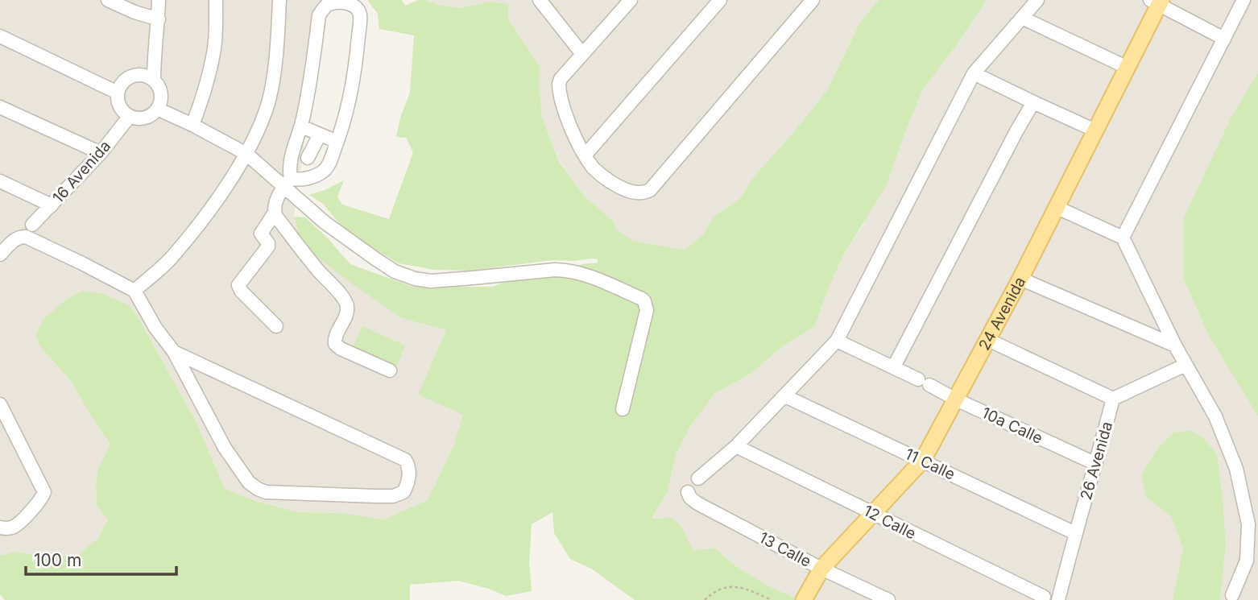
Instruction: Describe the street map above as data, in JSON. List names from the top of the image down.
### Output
{
  "streets": {
    "main road": ["24 Avenida"],
    "street": [
      "16 Avenida",
      "10a Calle",
      "26 Avenida",
      "11 Calle",
      "12 Calle",
      "13 Calle"
    ]
  },
  "crossings": [
    ["24 Avenida", "10a Calle"],
    ["24 Avenida", "11 Calle"],
    ["24 Avenida", "12 Calle"],
    ["24 Avenida", "13 Calle"],
    ["10a Calle", "26 Avenida"],
    ["26 Avenida", "11 Calle"]
  ],
  "scale_bar": "100 m"
}
